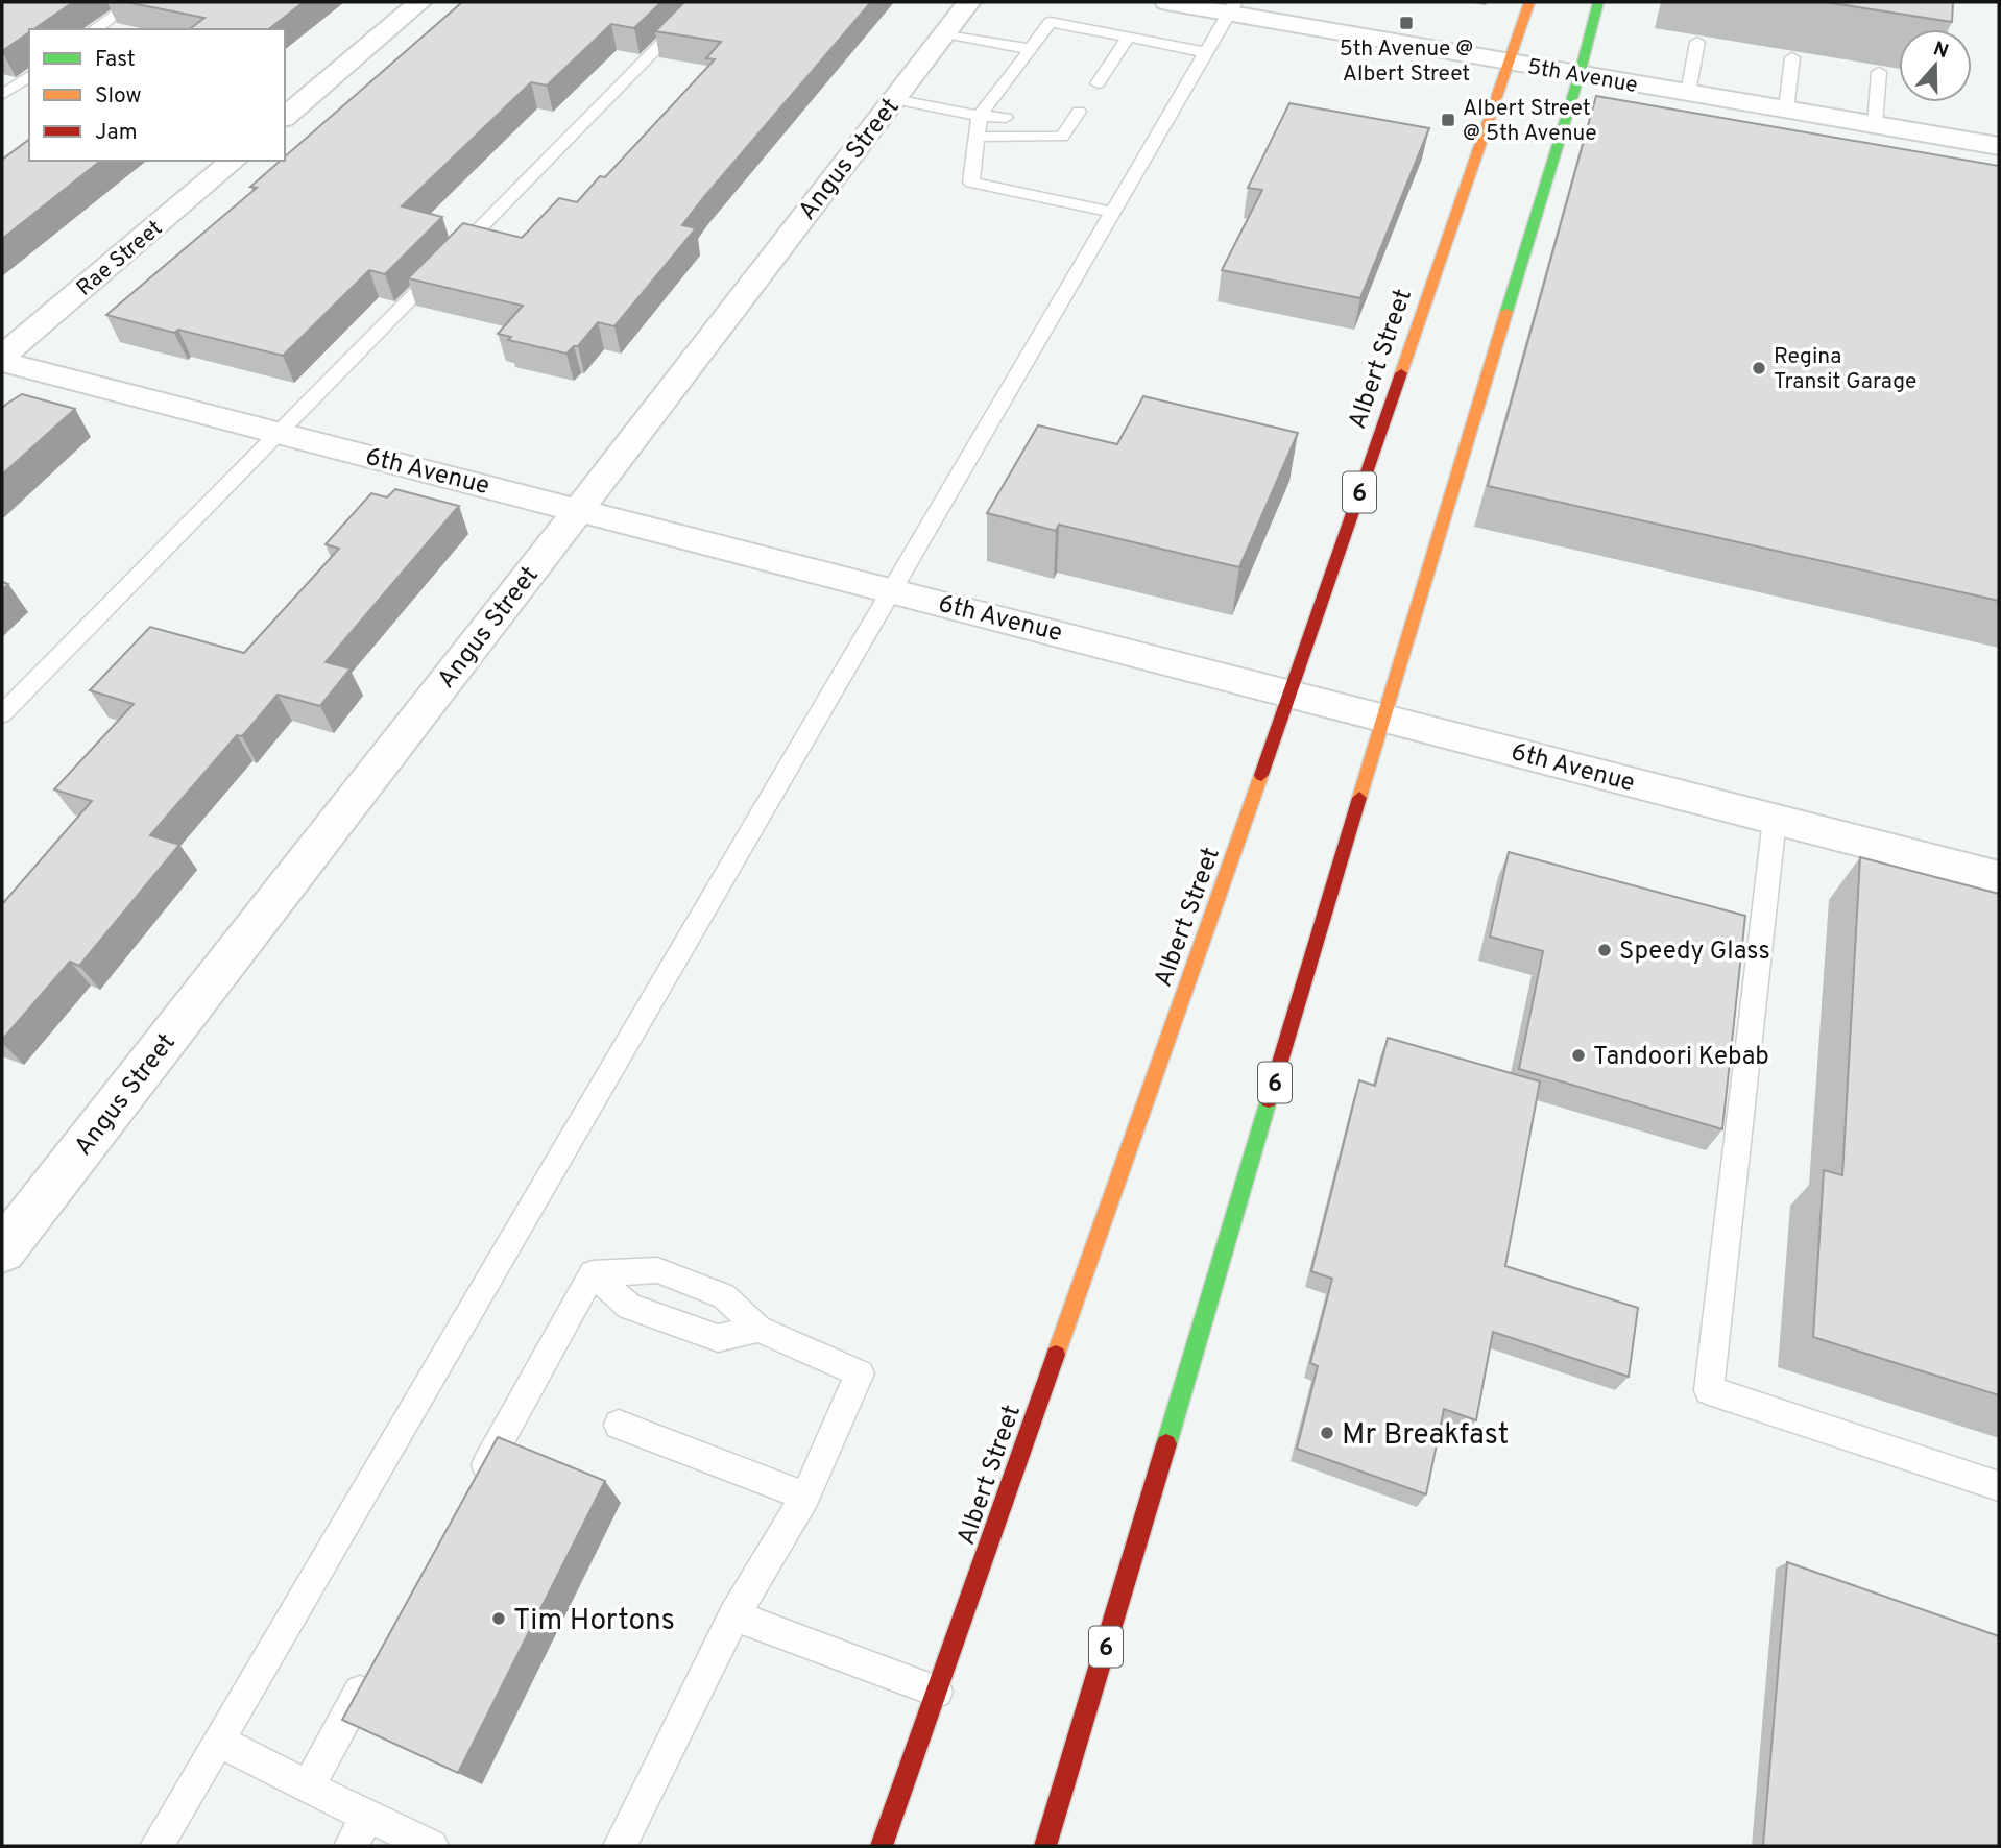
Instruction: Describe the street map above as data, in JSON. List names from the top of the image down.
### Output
{
  "streets": {
    "main road": ["Albert Street", "6"],
    "street": [
      "5th Avenue",
      "Angus Street",
      "Rae Street",
      "6th Avenue"
    ]
  },
  "crossings": [
    ["5th Avenue", "Albert Street"],
    ["5th Avenue", "6"],
    ["Angus Street", "6th Avenue"],
    ["Rae Street", "6th Avenue"],
    ["Albert Street", "6th Avenue"],
    ["6th Avenue", "6"]
  ],
  "places": {
    "transit": ["5th Avenue @ Albert Street", "Albert Street @ 5th Avenue"],
    "other": [
      "Regina Transit Garage",
      "Speedy Glass",
      "Tandoori Kebab",
      "Mr Breakfast",
      "Tim Hortons"
    ]
  },
  "legend": ["Fast", "Slow", "Jam"],
  "north": "top"
}
